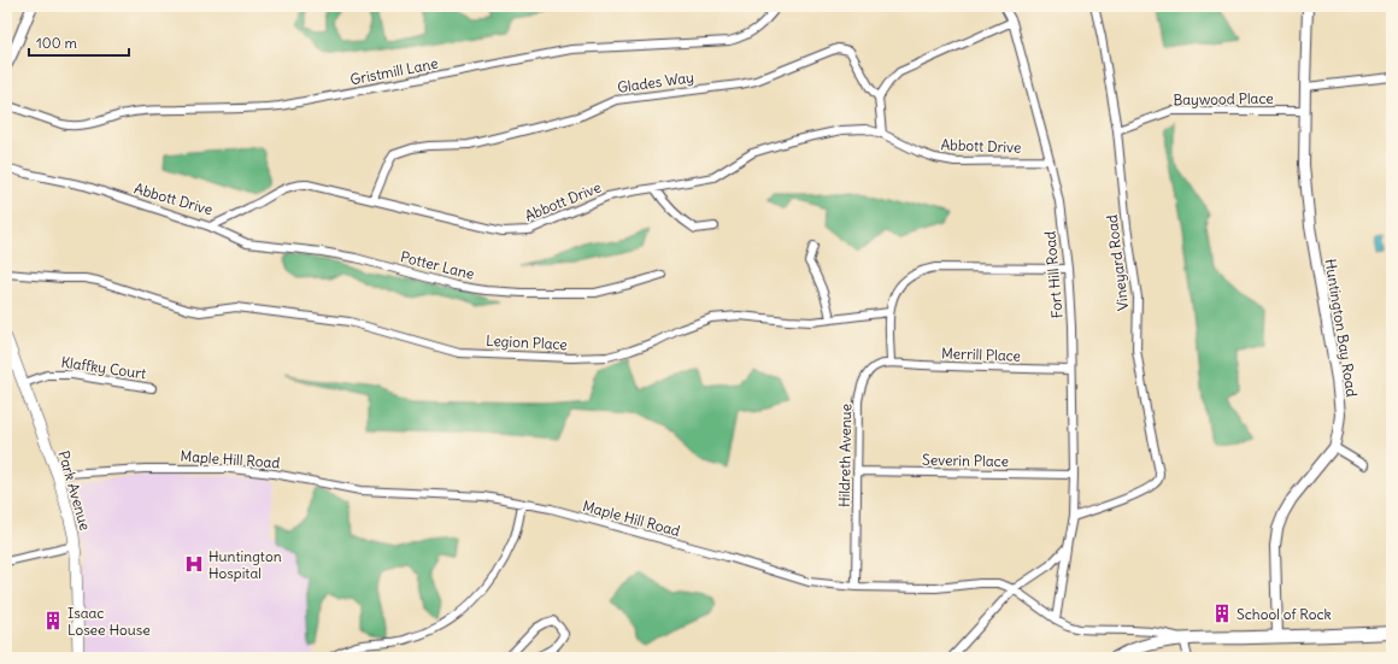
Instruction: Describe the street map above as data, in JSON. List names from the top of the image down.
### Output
{
  "streets": {
    "main road": ["Park Avenue"],
    "street": [
      "Gristmill Lane",
      "Glades Way",
      "Baywood Place",
      "Abbott Drive",
      "Vineyard Road",
      "Potter Lane",
      "Fort Hill Road",
      "Huntington Bay Road",
      "Legion Place",
      "Merrill Place",
      "Klaffky Court",
      "Hildreth Avenue",
      "Maple Hill Road",
      "Severin Place"
    ]
  },
  "crossings": [
    ["Glades Way", "Abbott Drive"],
    ["Baywood Place", "Vineyard Road"],
    ["Baywood Place", "Huntington Bay Road"],
    ["Abbott Drive", "Potter Lane"],
    ["Abbott Drive", "Fort Hill Road"],
    ["Vineyard Road", "Fort Hill Road"],
    ["Fort Hill Road", "Merrill Place"],
    ["Fort Hill Road", "Maple Hill Road"],
    ["Fort Hill Road", "Severin Place"],
    ["Merrill Place", "Hildreth Avenue"],
    ["Klaffky Court", "Park Avenue"],
    ["Hildreth Avenue", "Maple Hill Road"],
    ["Hildreth Avenue", "Severin Place"],
    ["Maple Hill Road", "Park Avenue"]
  ],
  "places": {
    "hospital": ["Huntington Hospital"],
    "building": ["School of Rock", "Isaac Losee House"]
  },
  "scale_bar": "100 m"
}
